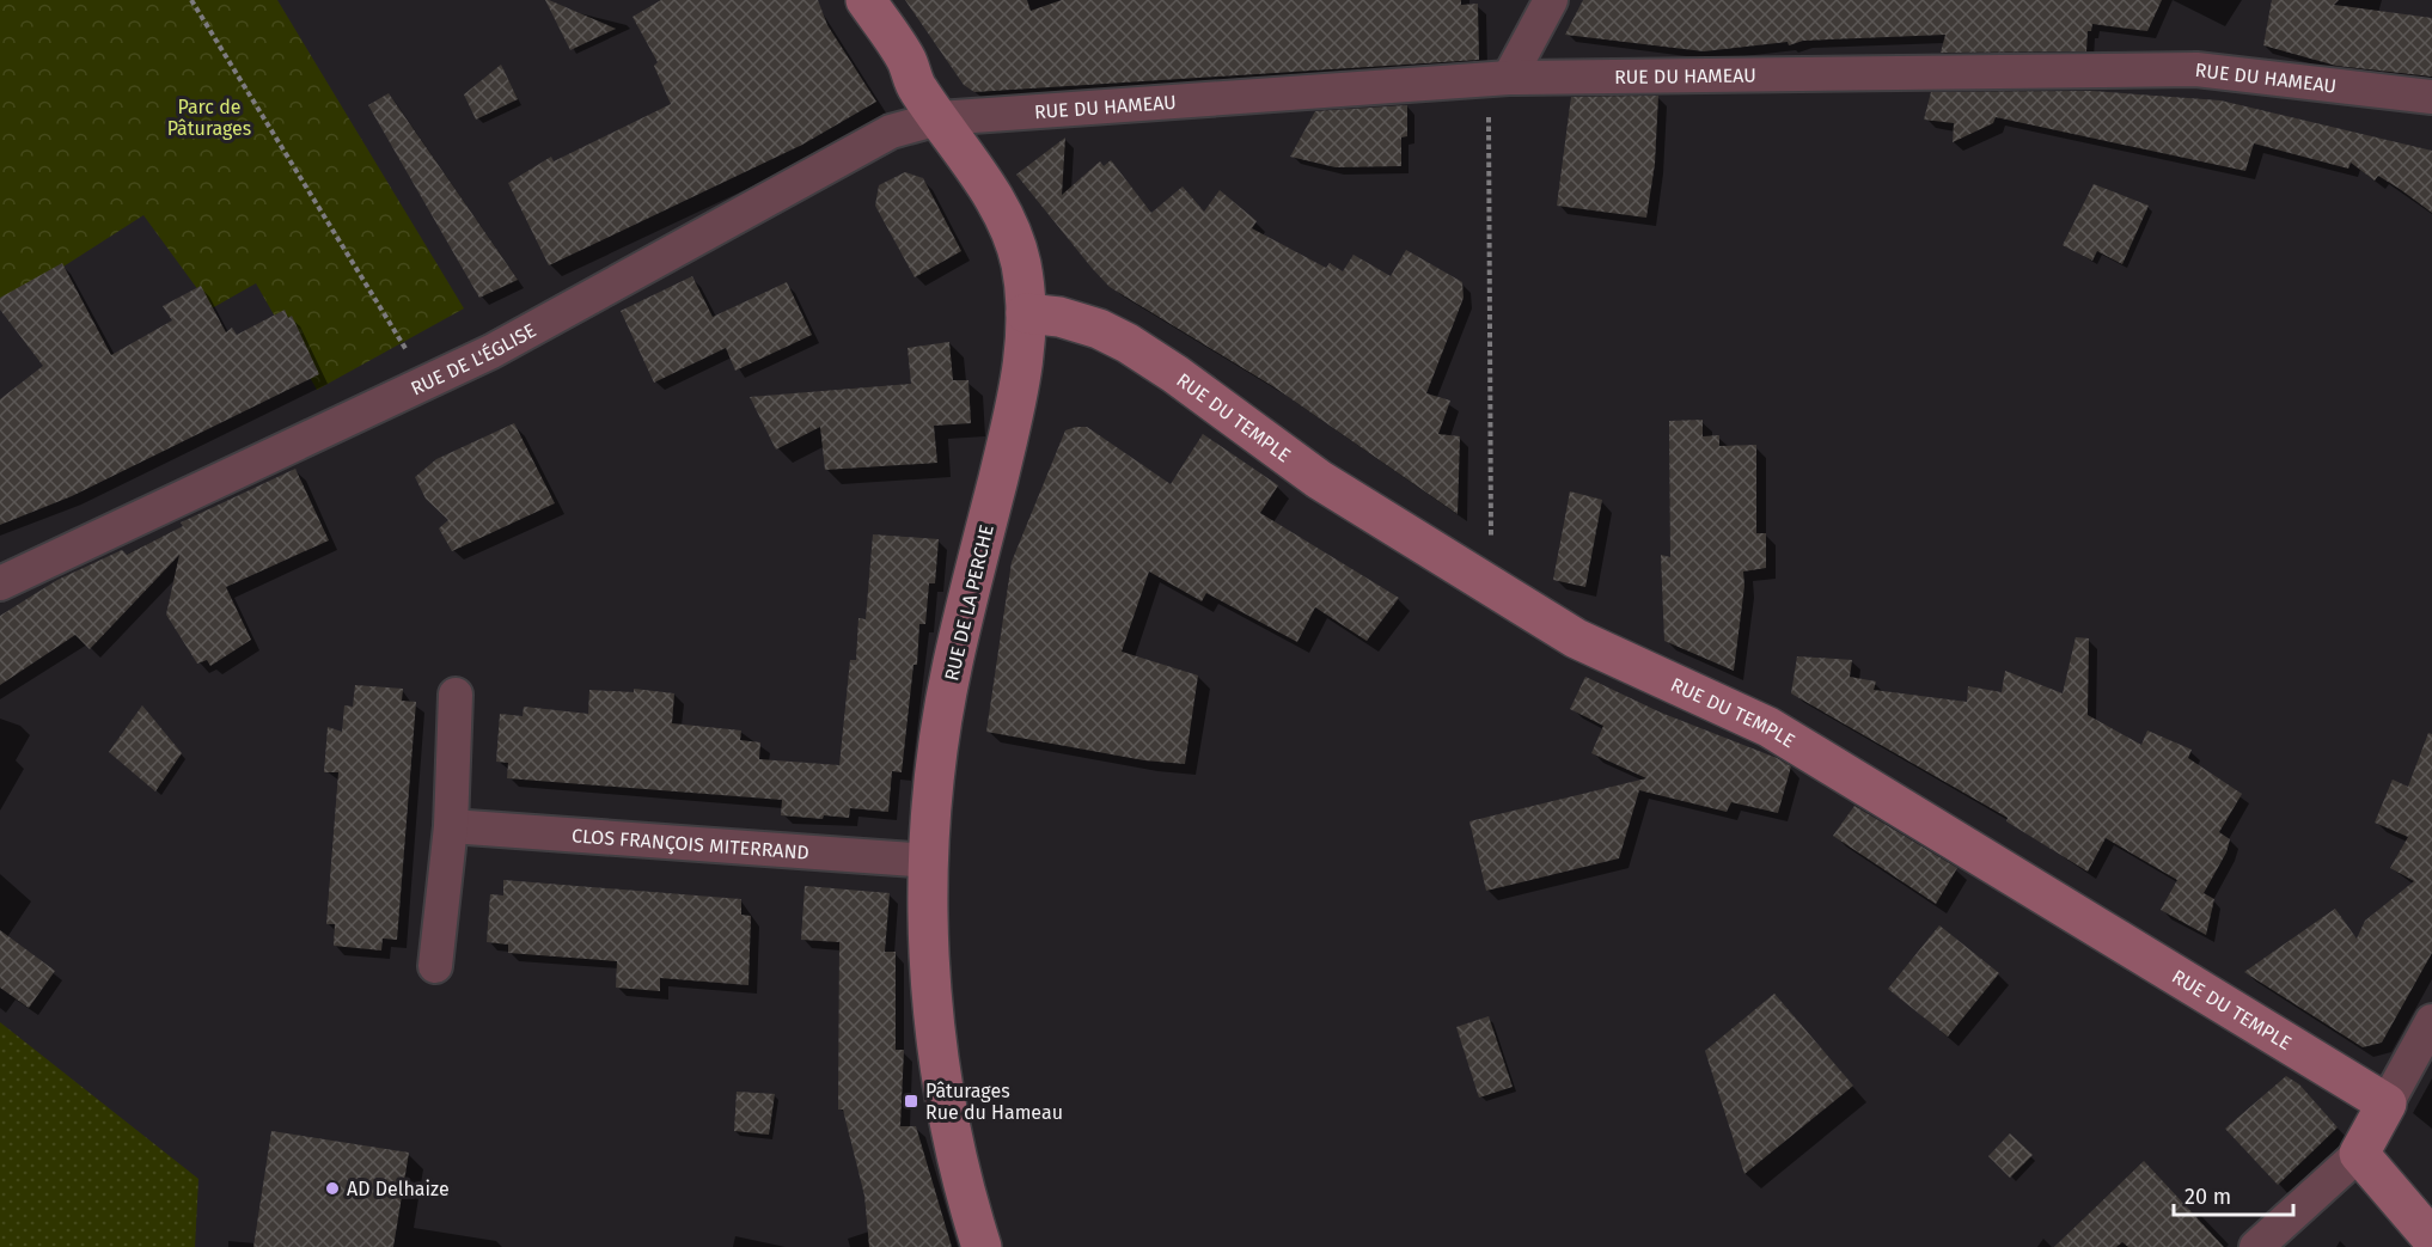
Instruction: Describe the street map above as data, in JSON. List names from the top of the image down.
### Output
{
  "streets": {
    "street": [
      "RUE DU HAMEAU",
      "RUE DE L'ÉGLISE",
      "RUE DU TEMPLE",
      "RUE DE LA PERCHE",
      "CLOS FRANÇOIS MITERRAND"
    ]
  },
  "crossings": [
    ["RUE DU HAMEAU", "RUE DE L'ÉGLISE"],
    ["RUE DU HAMEAU", "RUE DE LA PERCHE"],
    ["RUE DE L'ÉGLISE", "RUE DE LA PERCHE"],
    ["RUE DU TEMPLE", "RUE DE LA PERCHE"],
    ["RUE DE LA PERCHE", "CLOS FRANÇOIS MITERRAND"]
  ],
  "parks": ["Parc de Pâturages"],
  "places": {
    "transit": ["Pâturages Rue du Hameau"],
    "other": ["AD Delhaize"]
  },
  "scale_bar": "20 m"
}
